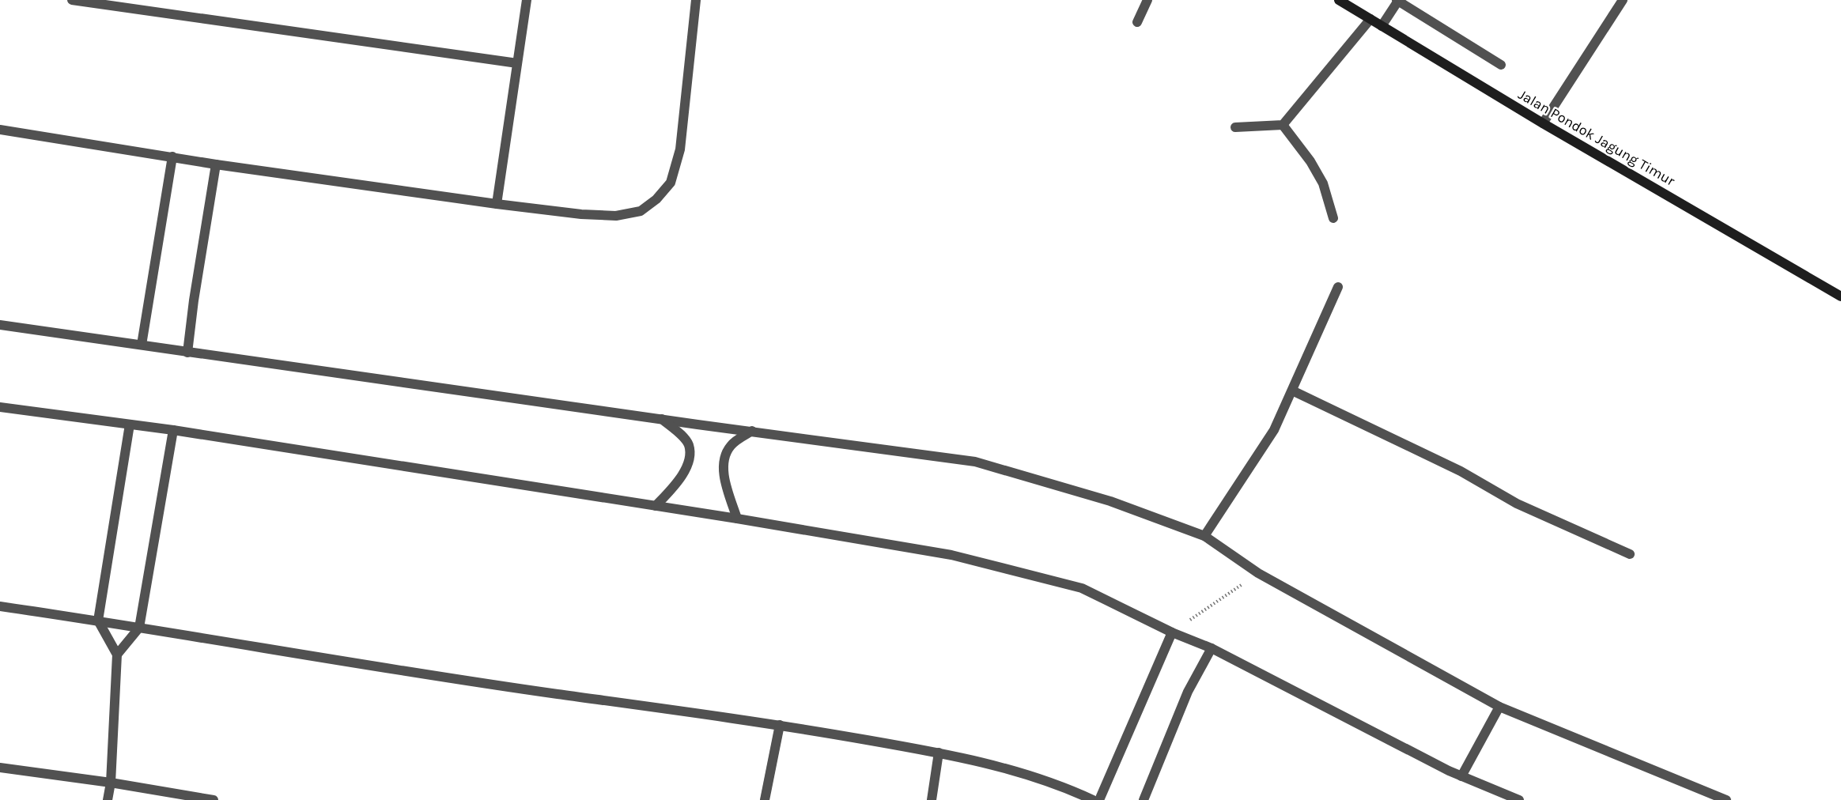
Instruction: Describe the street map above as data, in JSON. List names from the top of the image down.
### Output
{
  "streets": {
    "street": ["Jalan Pondok Jagung Timur"]
  }
}
